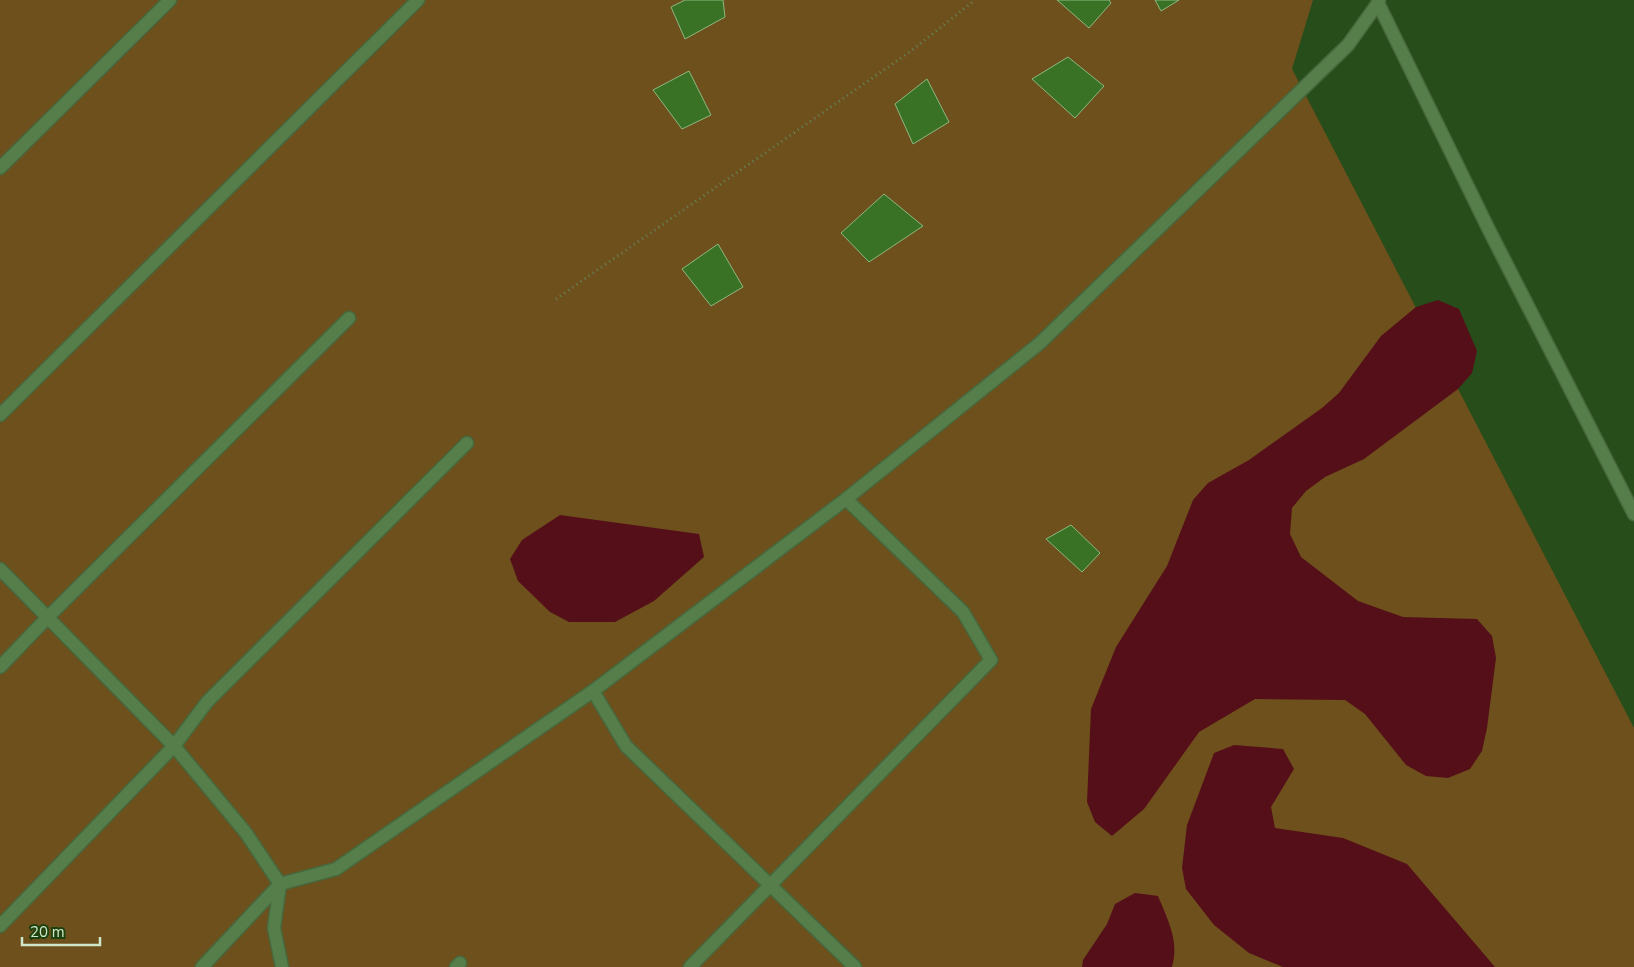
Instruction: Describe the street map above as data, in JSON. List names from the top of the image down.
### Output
{
  "scale_bar": "20 m"
}
